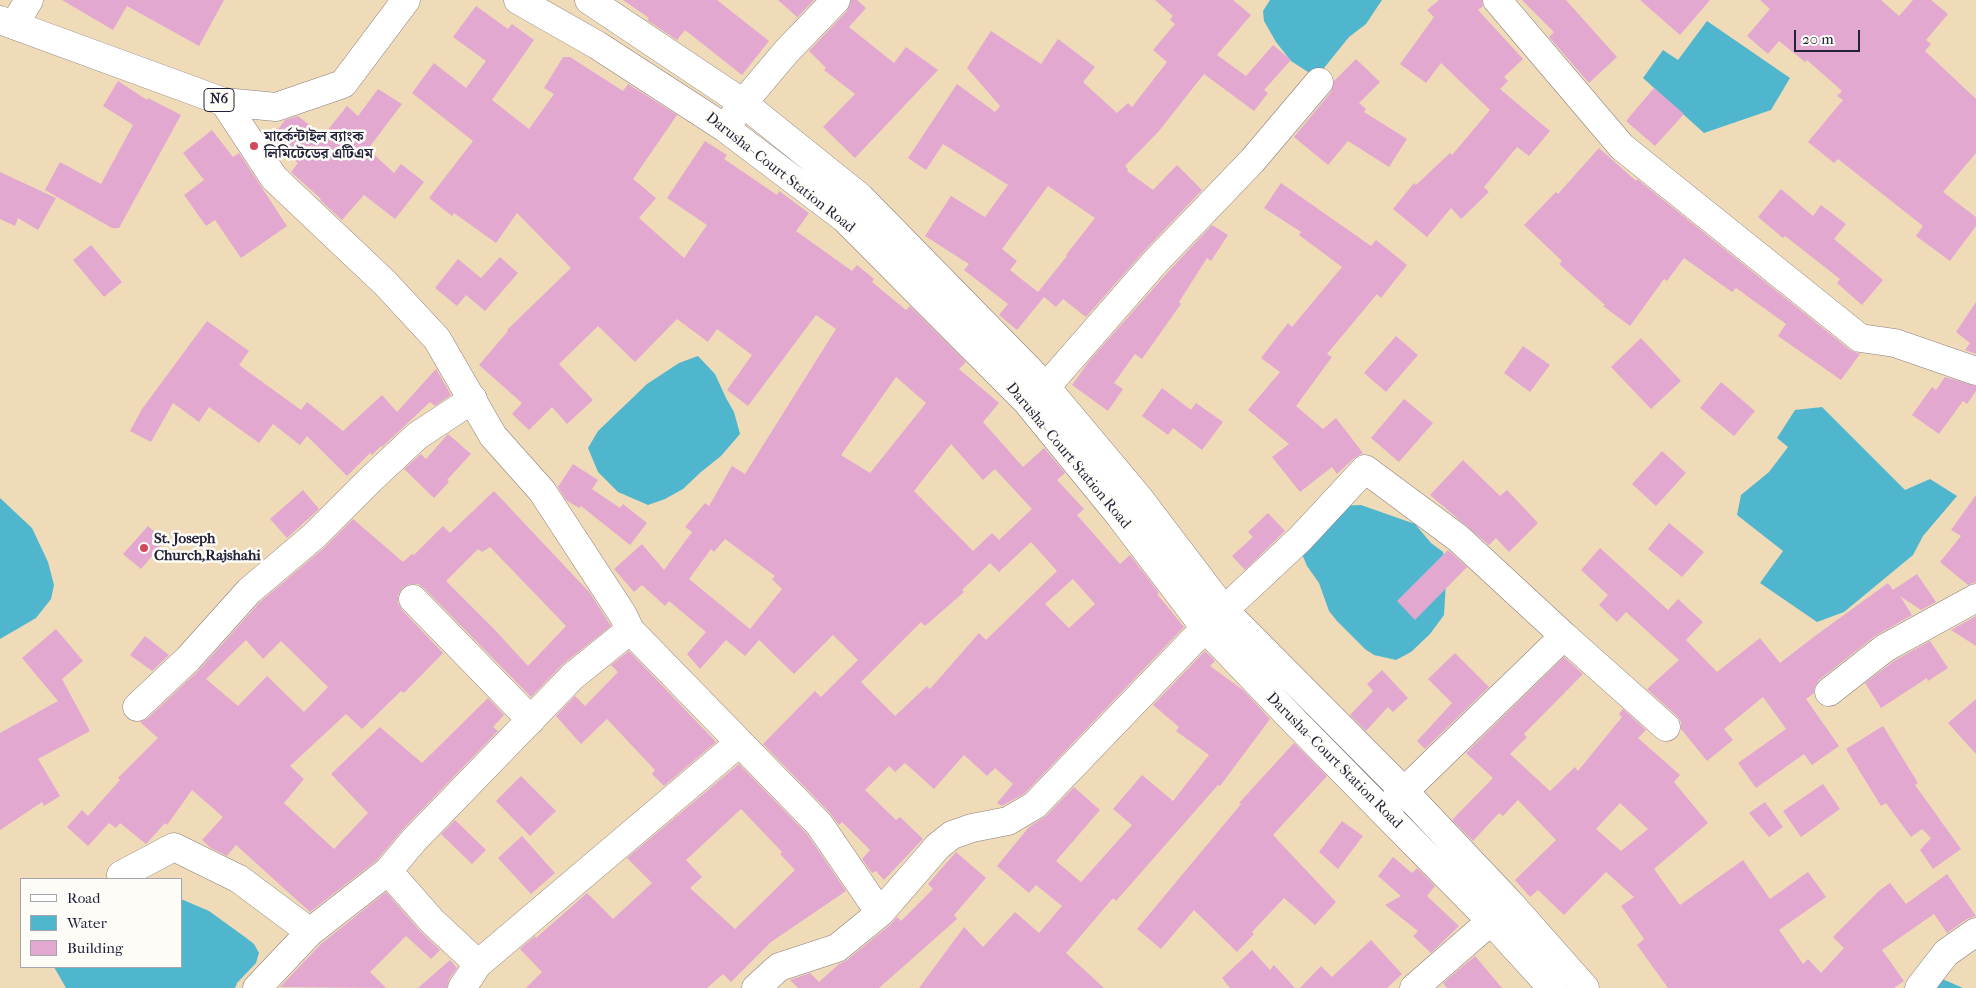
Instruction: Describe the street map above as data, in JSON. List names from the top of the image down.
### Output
{
  "streets": {
    "main road": ["N6", "Darusha- Court Station Road"]
  },
  "places": ["মার্কেন্টাইল ব্যাংক লিমিটেডের এটিএম", "St. Joseph Church,Rajshahi"],
  "legend": ["Road", "Water", "Building"],
  "scale_bar": "20 m"
}
